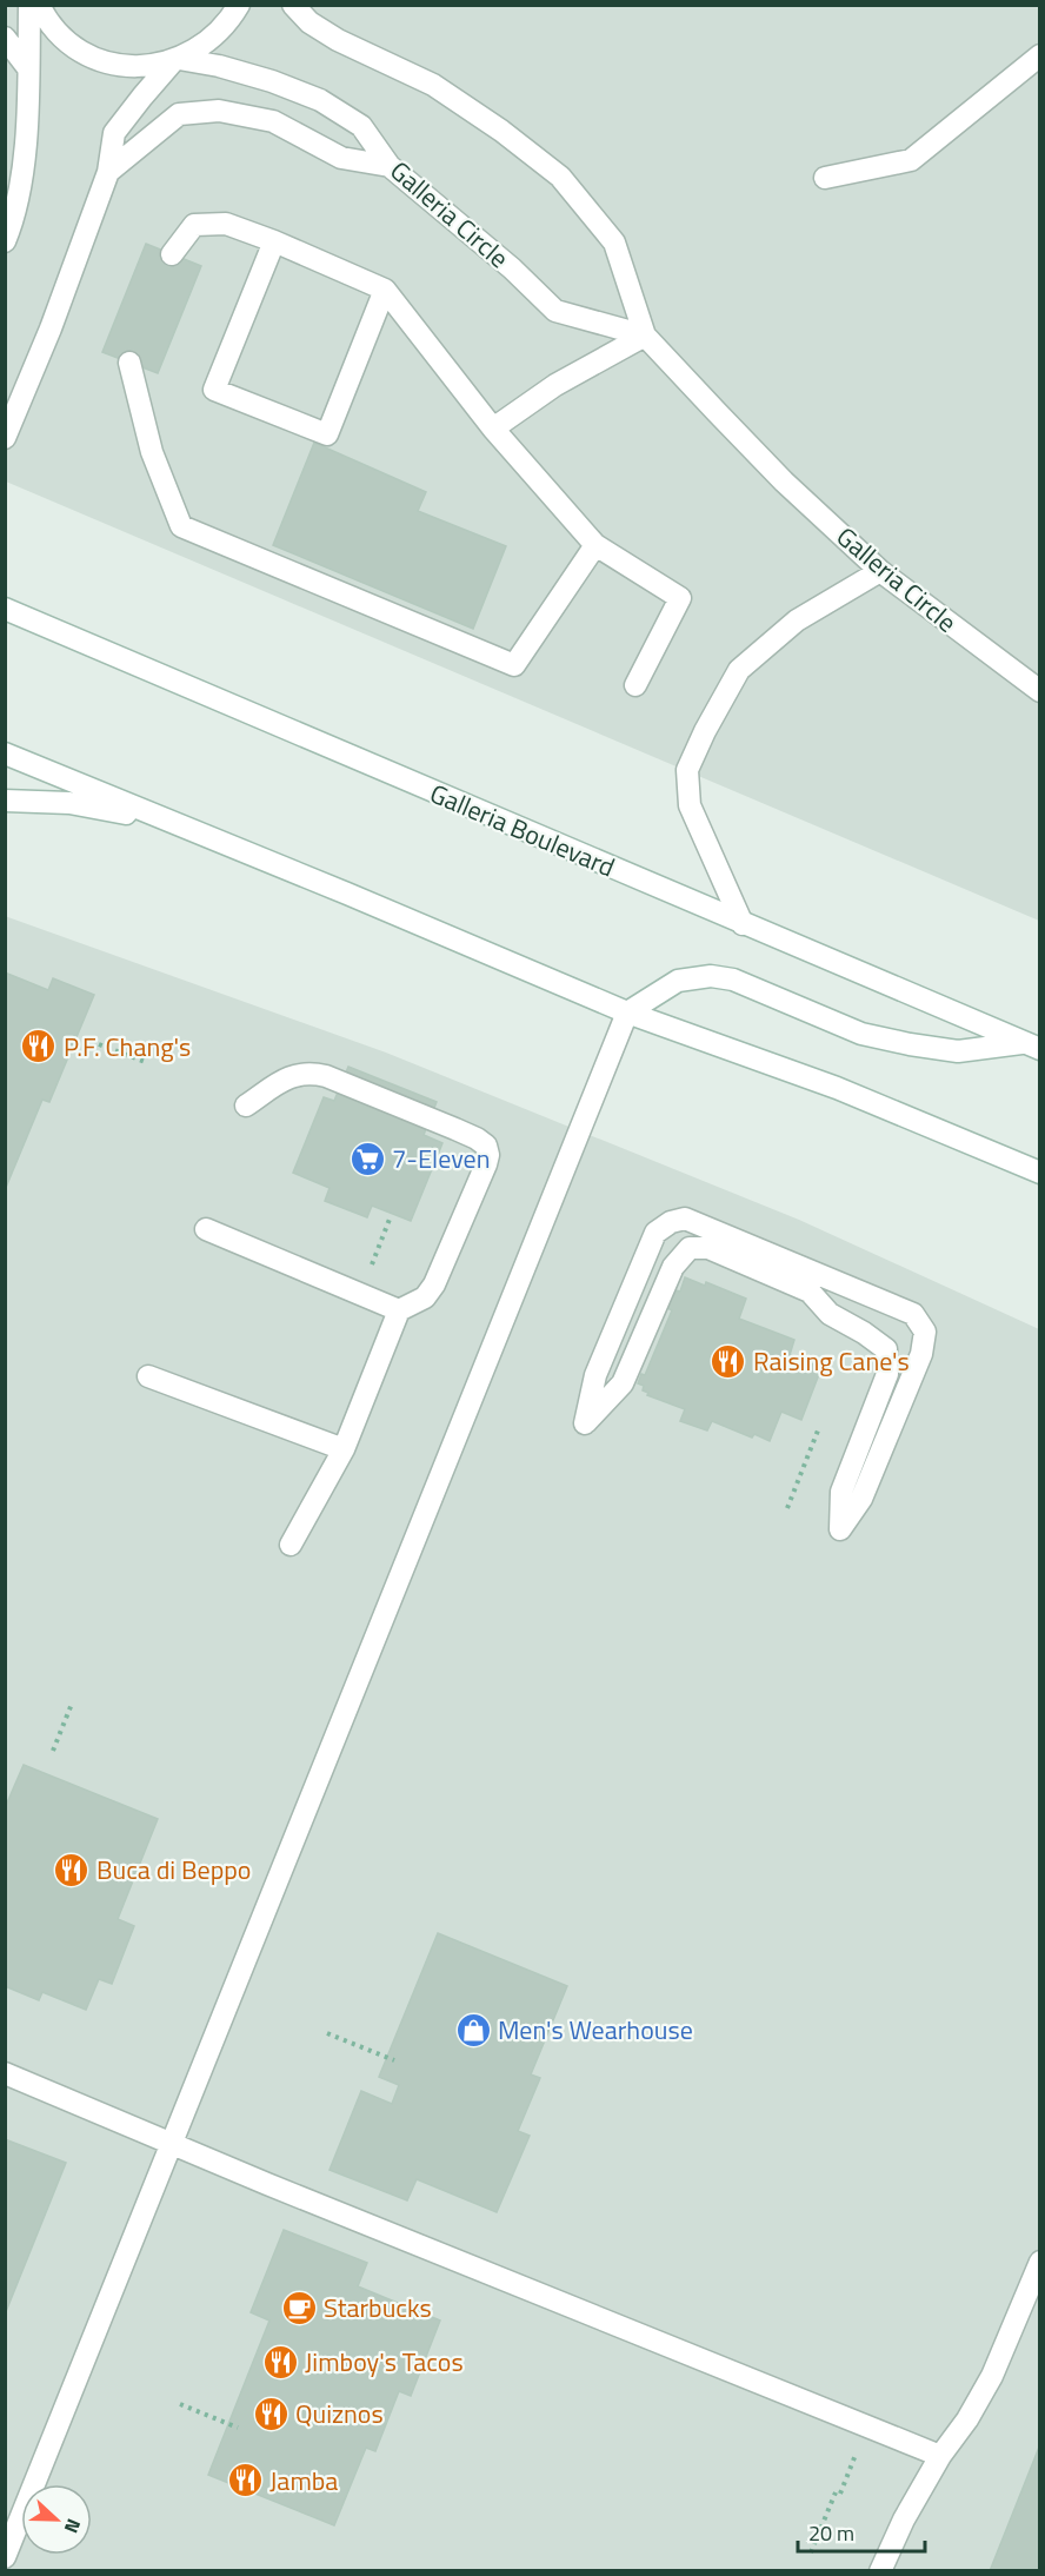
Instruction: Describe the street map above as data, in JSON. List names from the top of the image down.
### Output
{
  "streets": {
    "main road": ["Galleria Circle", "Galleria Boulevard"]
  },
  "places": {
    "restaurant": [
      "P.F. Chang's",
      "Raising Cane's",
      "Buca di Beppo",
      "Jimboy's Tacos",
      "Quiznos",
      "Jamba"
    ],
    "supermarket": ["7-Eleven"],
    "shop": ["Men's Wearhouse"],
    "cafe": ["Starbucks"]
  },
  "scale_bar": "20 m",
  "north": "right"
}
